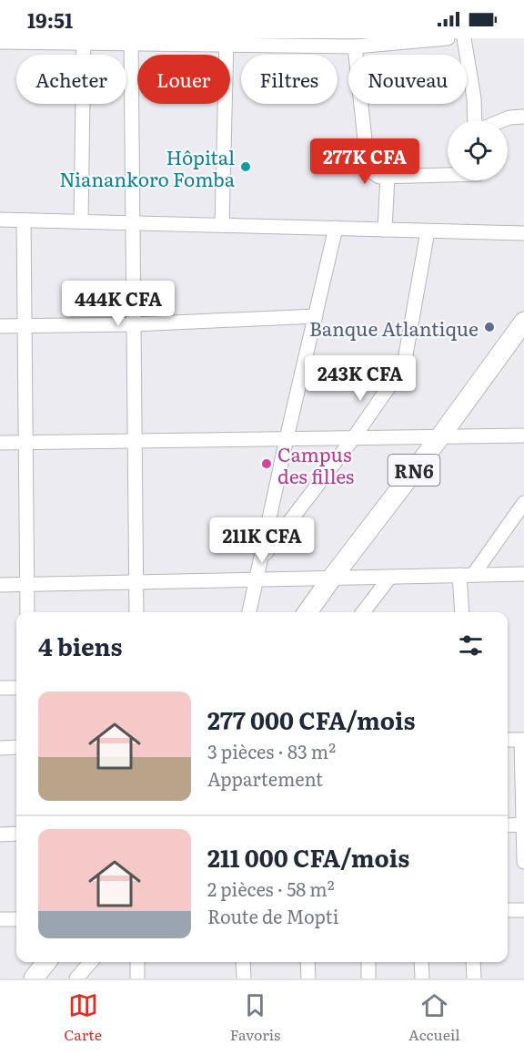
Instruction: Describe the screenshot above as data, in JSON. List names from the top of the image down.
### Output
{
  "streets": {
    "highway": ["RN6"]
  },
  "places": ["Hôpital Nianankoro Fomba", "Banque Atlantique", "Campus des filles"],
  "page": {
    "status": "19:51",
    "chip": [
      "Acheter",
      "Louer",
      "Filtres",
      "Nouveau"
    ],
    "price": [
      "277K CFA",
      "444K CFA",
      "243K CFA",
      "211K CFA"
    ],
    "heading": "4 biens",
    "list": [
      {
        "name": "277 000 CFA/mois",
        "note": "3 pièces · 83 m² · Appartement"
      },
      {
        "name": "211 000 CFA/mois",
        "note": "2 pièces · 58 m² · Route de Mopti"
      }
    ],
    "tabs": ["Carte", "Favoris", "Accueil"]
  }
}
